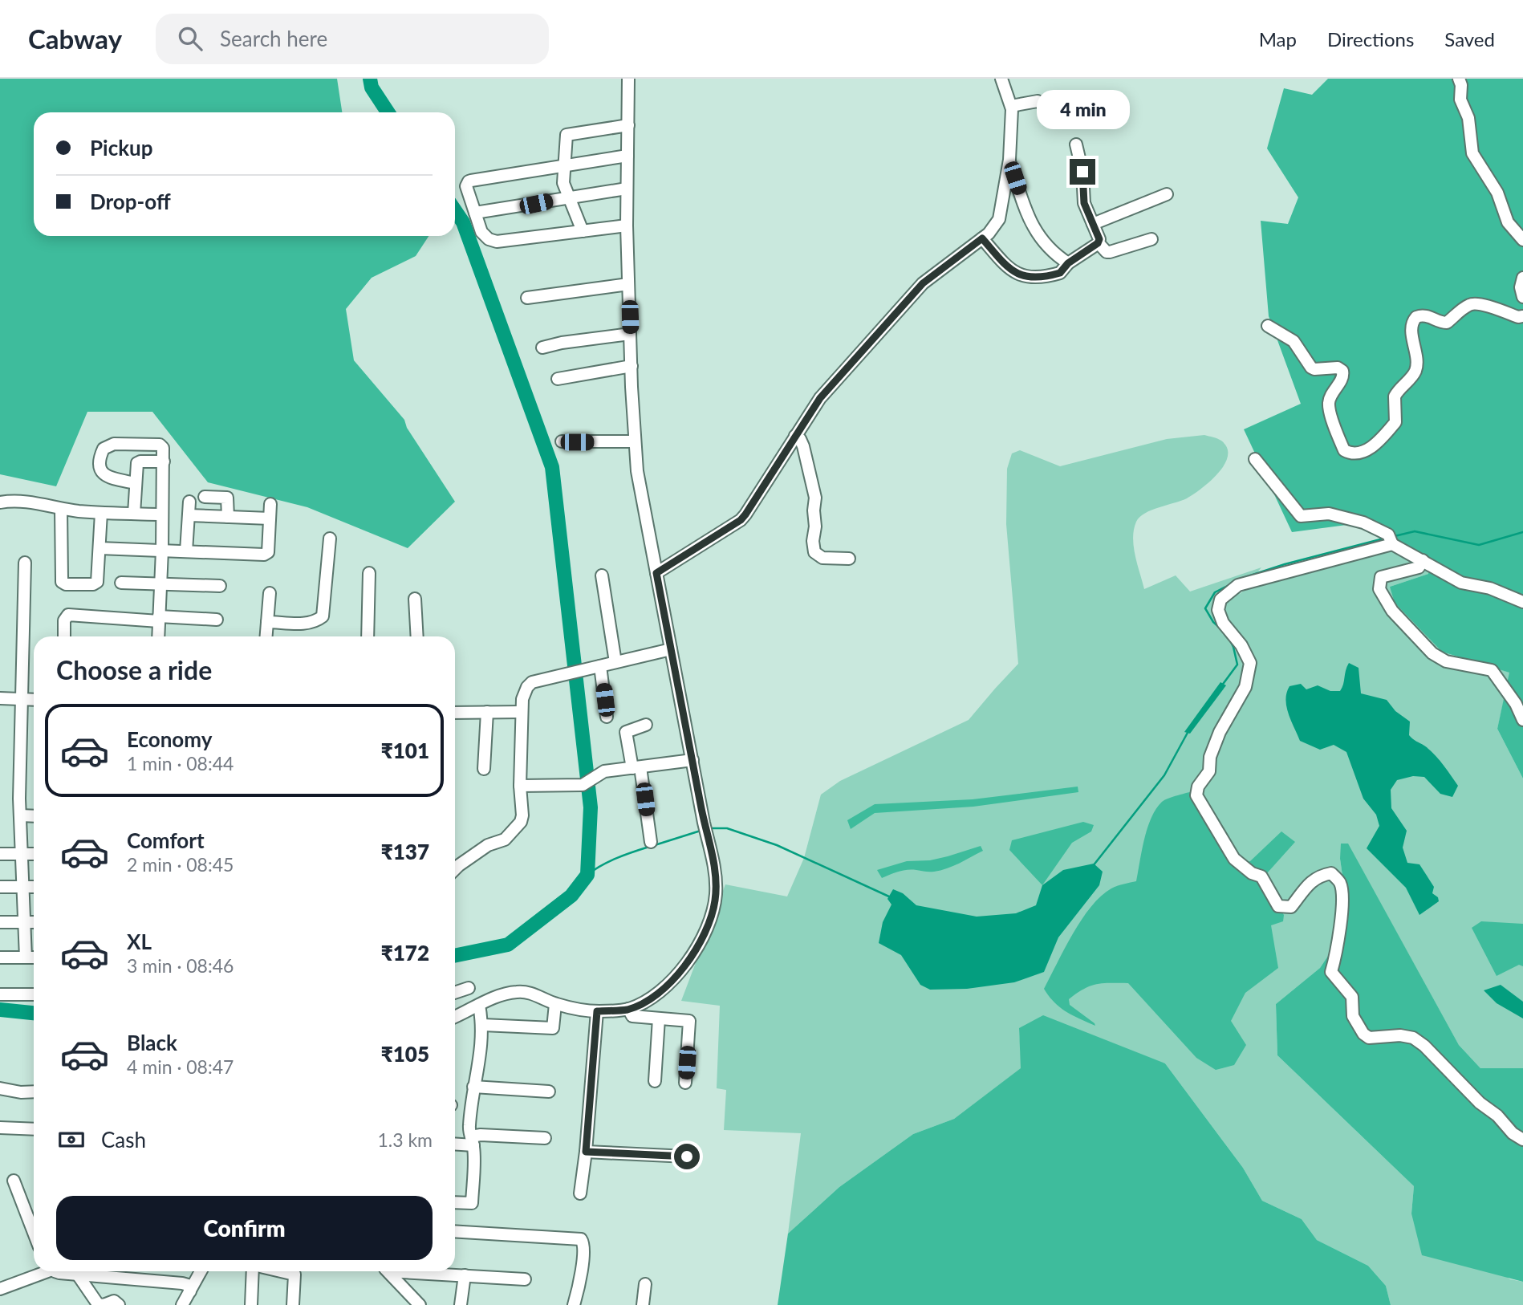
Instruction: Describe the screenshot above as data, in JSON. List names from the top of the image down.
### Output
{
  "page": {
    "header": "Cabway",
    "search": "Search here",
    "nav": ["Map", "Directions", "Saved"],
    "bubble": "4 min",
    "banner": ["Pickup", "Drop-off"],
    "heading": "Choose a ride",
    "list": [
      {
        "name": "Economy",
        "note": "1 min · 08:44",
        "value": "₹101"
      },
      {
        "name": "Comfort",
        "note": "2 min · 08:45",
        "value": "₹137"
      },
      {
        "name": "XL",
        "note": "3 min · 08:46",
        "value": "₹172"
      },
      {
        "name": "Black",
        "note": "4 min · 08:47",
        "value": "₹105"
      }
    ],
    "pay": ["Cash", "1.3 km"],
    "buttons": "Confirm"
  }
}
